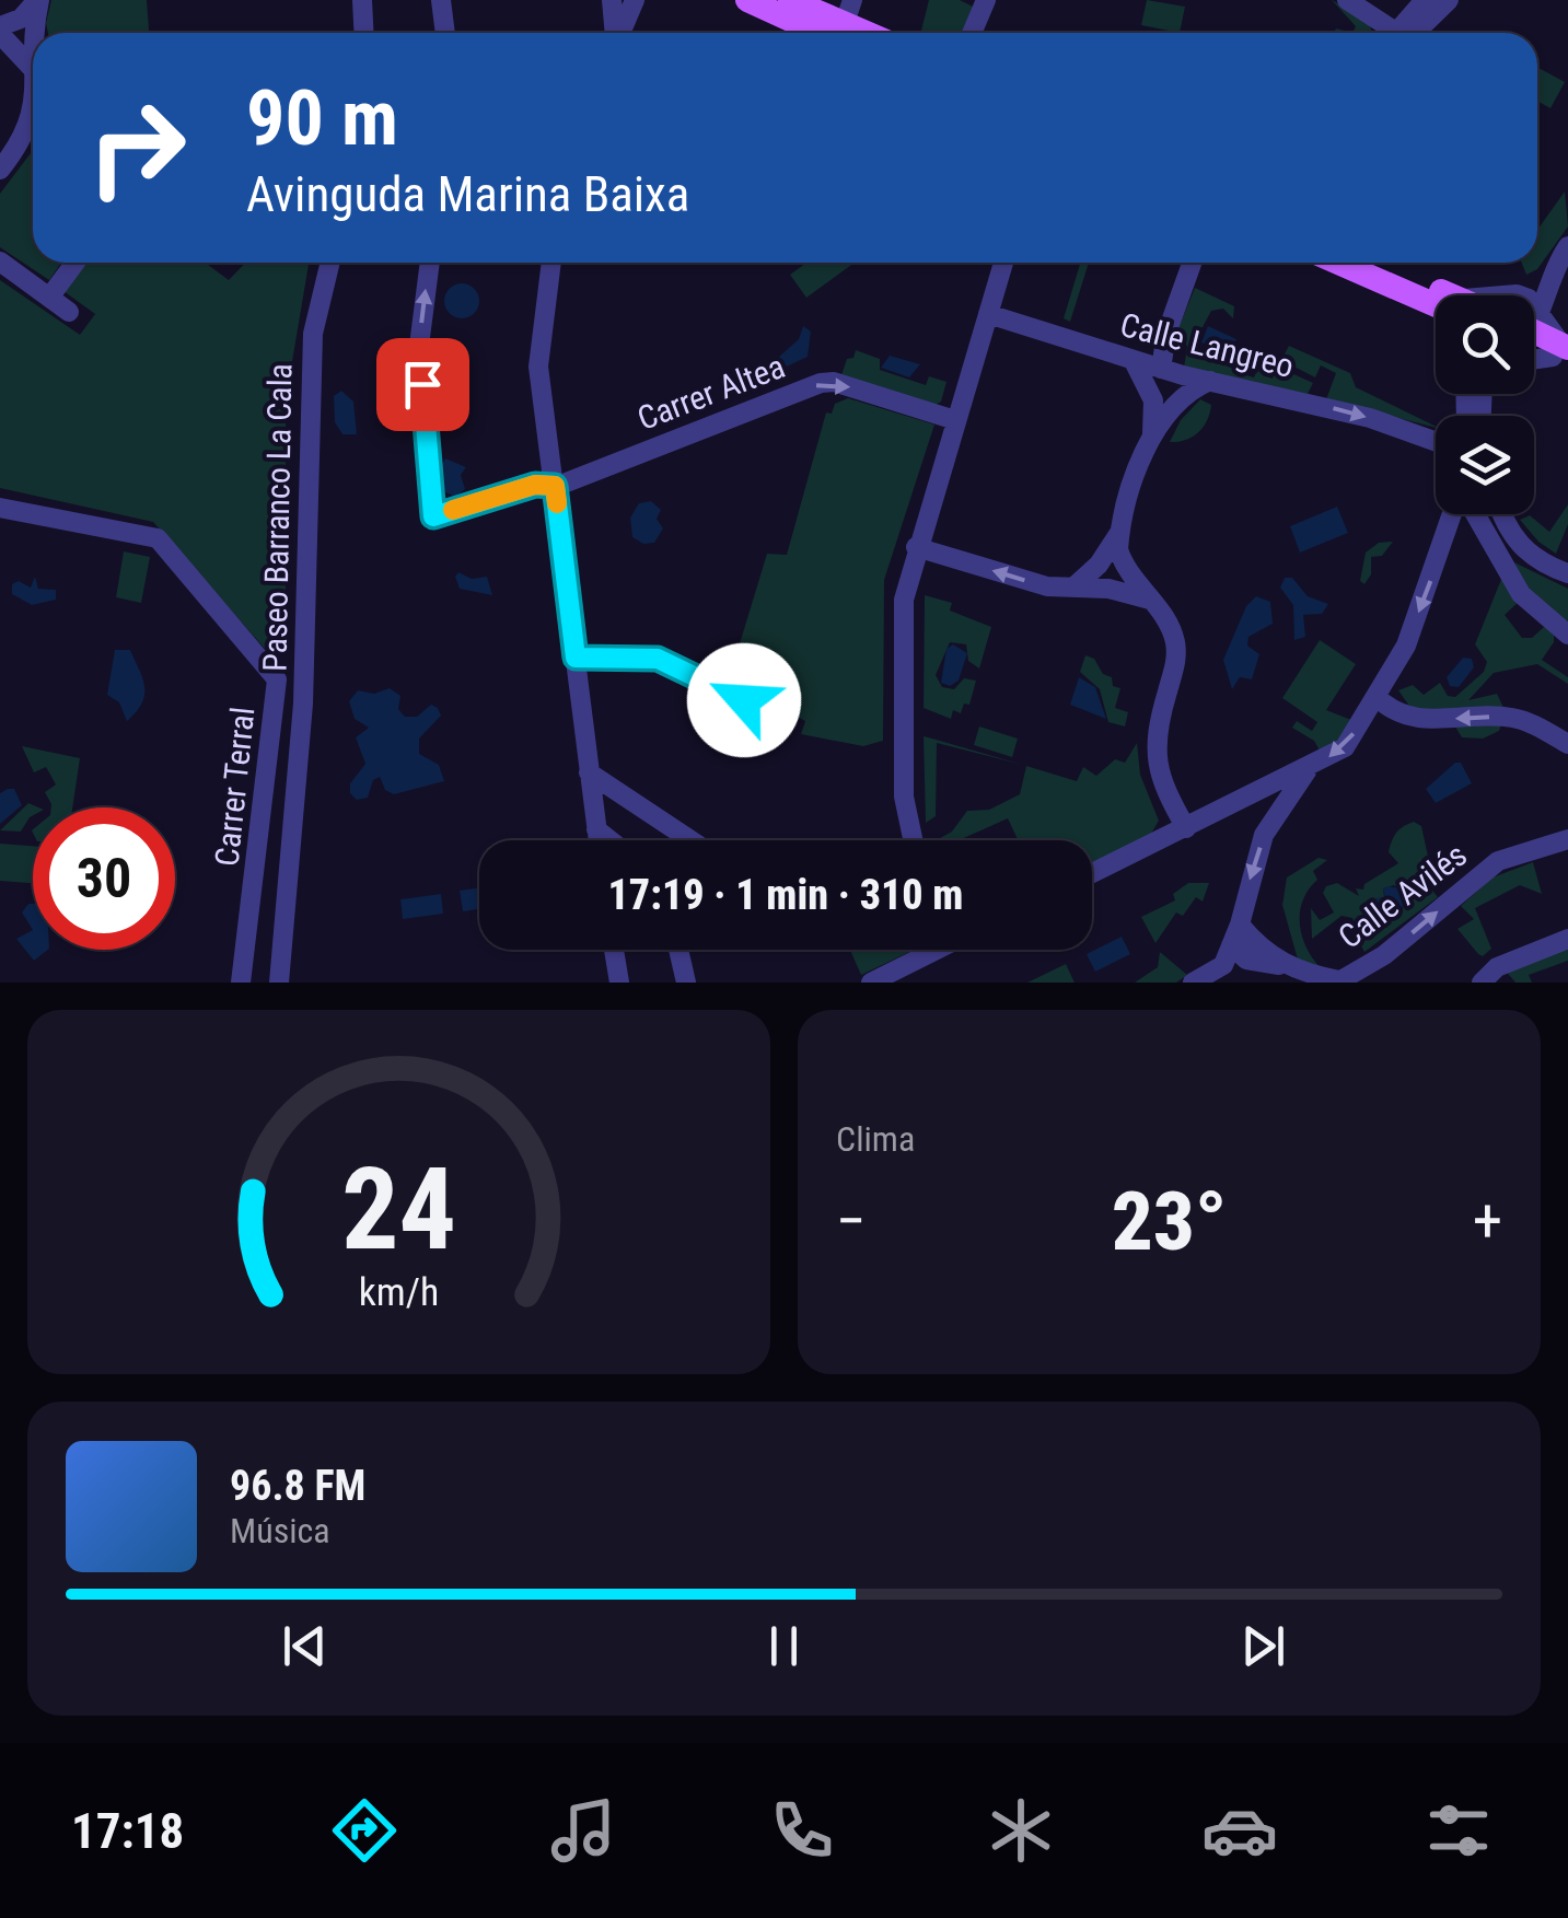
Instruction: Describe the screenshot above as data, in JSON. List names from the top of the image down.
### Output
{
  "streets": {
    "street": [
      "Calle Langreo",
      "Carrer Altea",
      "Paseo Barranco La Cala",
      "Carrer Terral",
      "Calle Avilés"
    ]
  },
  "one_way": ["Calle Langreo"],
  "page": {
    "turn": ["90 m", "Avinguda Marina Baixa"],
    "limit": "30",
    "trip": "17:19 · 1 min · 310 m",
    "tile": "Clima",
    "heat": ["−", "23°", "+"],
    "song": ["96.8 FM", "Música"],
    "tabs": "17:18",
    "gauge": ["24", "km/h"]
  }
}
